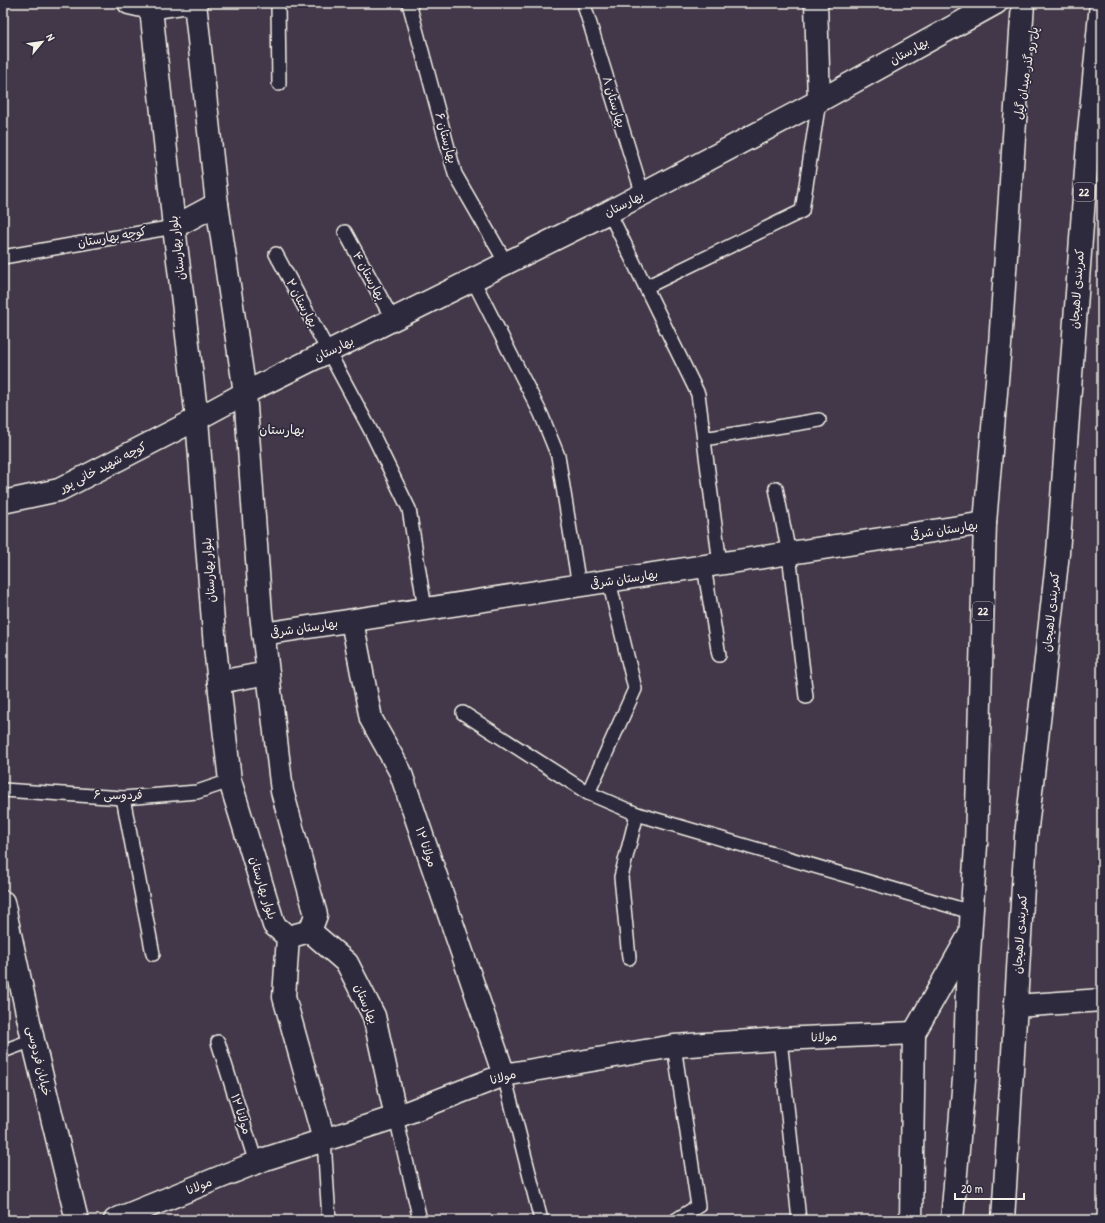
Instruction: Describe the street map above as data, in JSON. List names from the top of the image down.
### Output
{
  "streets": {
    "main road": [
      "بهارستان",
      "پل رو گذر میدان گیل",
      "22",
      "کوچه بهارستان",
      "بلوار بهارستان",
      "کمربندی لاهیجان",
      "کوچه شهید خانی پور",
      "بهارستان شرقی",
      "مولانا ۱۲",
      "مولانا",
      "خیابان فردوسی"
    ],
    "lane": [
      "بهارستان ۸",
      "بهارستان ۶",
      "بهارستان ۴",
      "بهارستان ۲",
      "فردوسی ۶"
    ]
  },
  "crossings": [
    ["بهارستان", "بهارستان ۸"],
    ["بهارستان", "بهارستان ۶"],
    ["بهارستان", "بلوار بهارستان"],
    ["بهارستان", "بهارستان ۴"],
    ["بهارستان", "بهارستان ۲"],
    ["بهارستان", "کوچه شهید خانی پور"],
    ["بهارستان", "مولانا"],
    ["پل رو گذر میدان گیل", "22"],
    ["22", "بهارستان شرقی"],
    ["کوچه بهارستان", "بلوار بهارستان"],
    ["بلوار بهارستان", "کوچه شهید خانی پور"],
    ["بلوار بهارستان", "فردوسی ۶"],
    ["بهارستان ۲", "بهارستان شرقی"],
    ["بهارستان شرقی", "مولانا ۱۲"],
    ["مولانا ۱۲", "مولانا"]
  ],
  "districts": ["بهارستان"],
  "scale_bar": "20 m",
  "north": "top right"
}
